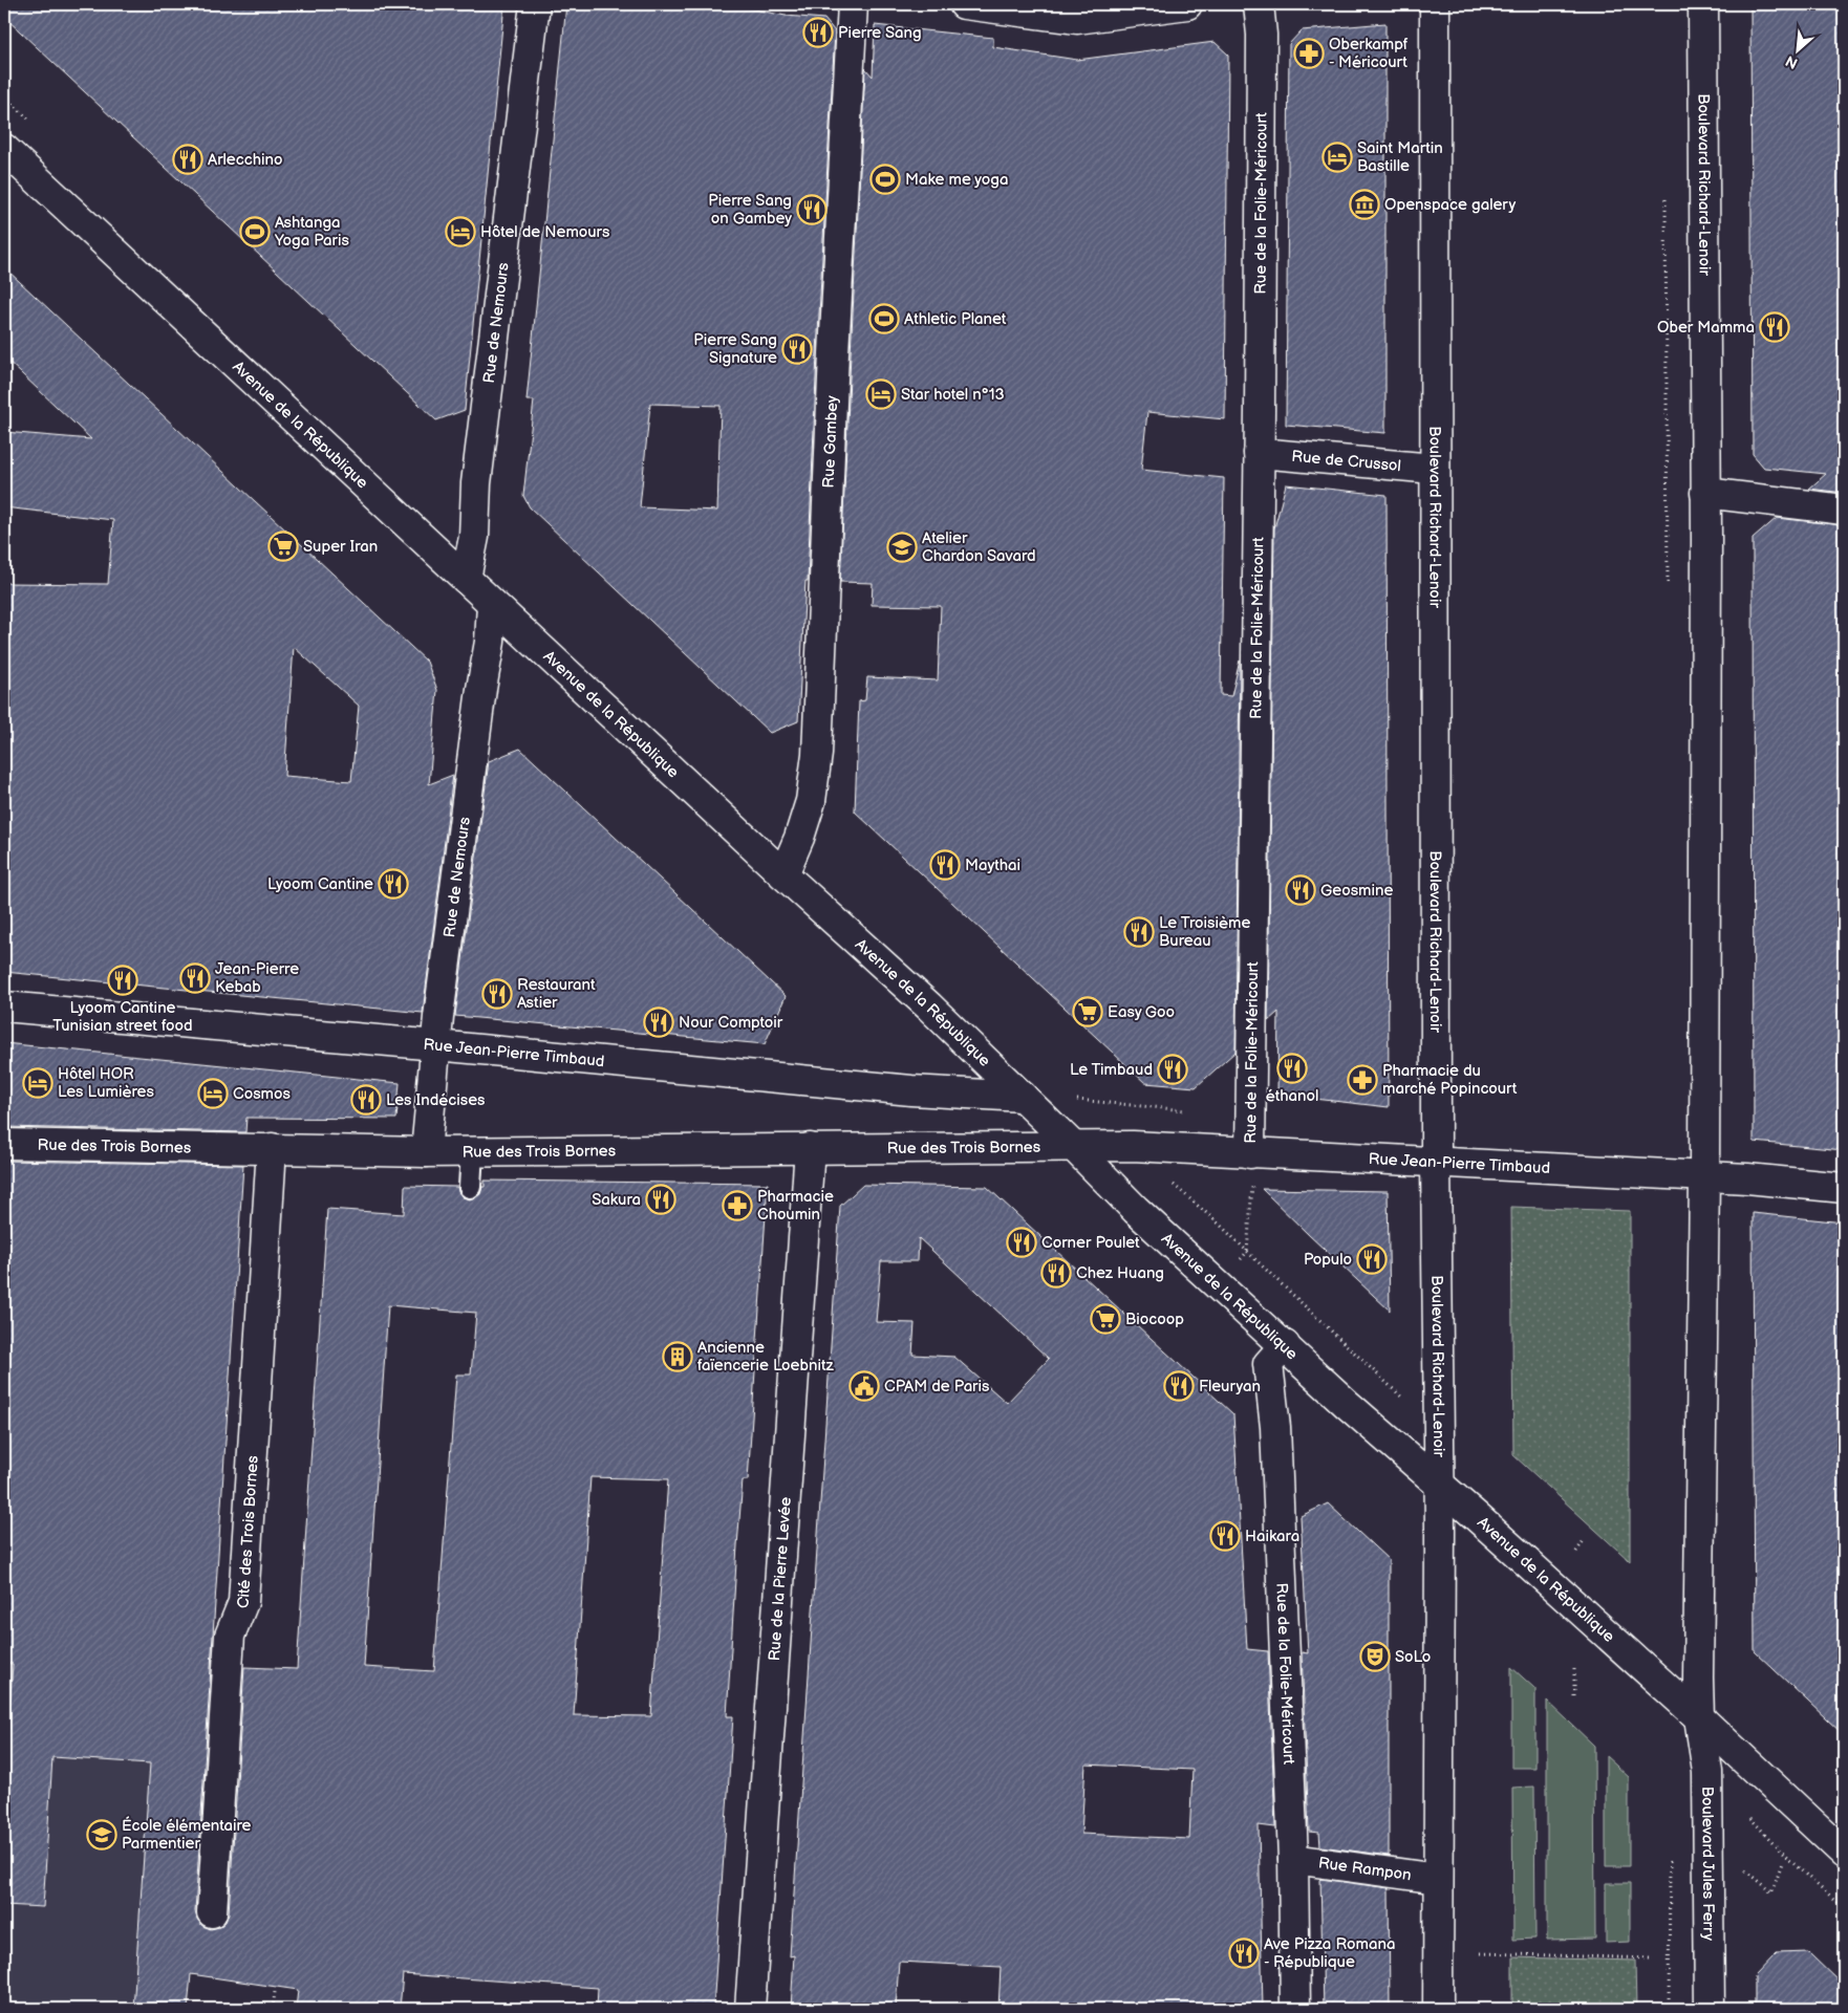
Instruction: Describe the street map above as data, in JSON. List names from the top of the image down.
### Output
{
  "streets": {
    "street": [
      "Boulevard Richard-Lenoir",
      "Rue de la Folie-Méricourt",
      "Rue de Nemours",
      "Avenue de la République",
      "Rue Gambey",
      "Rue de Crussol",
      "Rue Jean-Pierre Timbaud",
      "Rue des Trois Bornes",
      "Cité des Trois Bornes",
      "Rue de la Pierre Levée",
      "Boulevard Jules Ferry",
      "Rue Rampon"
    ]
  },
  "crossings": [
    ["Boulevard Richard-Lenoir", "Avenue de la République"],
    ["Boulevard Richard-Lenoir", "Rue de Crussol"],
    ["Boulevard Richard-Lenoir", "Rue Jean-Pierre Timbaud"],
    ["Boulevard Richard-Lenoir", "Boulevard Jules Ferry"],
    ["Boulevard Richard-Lenoir", "Rue Rampon"],
    ["Rue de la Folie-Méricourt", "Avenue de la République"],
    ["Rue de la Folie-Méricourt", "Rue de Crussol"],
    ["Rue de la Folie-Méricourt", "Rue Jean-Pierre Timbaud"],
    ["Rue de la Folie-Méricourt", "Rue Rampon"],
    ["Rue de Nemours", "Avenue de la République"],
    ["Rue de Nemours", "Rue Jean-Pierre Timbaud"],
    ["Rue de Nemours", "Rue des Trois Bornes"],
    ["Avenue de la République", "Rue Gambey"],
    ["Avenue de la République", "Rue Jean-Pierre Timbaud"],
    ["Avenue de la République", "Rue des Trois Bornes"],
    ["Avenue de la République", "Boulevard Jules Ferry"],
    ["Rue Jean-Pierre Timbaud", "Rue des Trois Bornes"],
    ["Rue des Trois Bornes", "Cité des Trois Bornes"],
    ["Rue des Trois Bornes", "Rue de la Pierre Levée"]
  ],
  "places": {
    "restaurant": [
      "Pierre Sang",
      "Arlecchino",
      "Pierre Sang on Gambey",
      "Ober Mamma",
      "Pierre Sang Signature",
      "Maythai",
      "Lyoom Cantine",
      "Geosmine",
      "Le Troisième Bureau",
      "Jean-Pierre Kebab",
      "Lyoom Cantine Tunisian street food",
      "Restaurant Astier",
      "Nour Comptoir",
      "éthanol",
      "Le Timbaud",
      "Les Indécises",
      "Sakura",
      "Corner Poulet",
      "Populo",
      "Chez Huang",
      "Fleuryan",
      "Haikara",
      "Ave Pizza Romana - République"
    ],
    "pharmacy": ["Oberkampf - Méricourt", "Pharmacie du marché Popincourt", "Pharmacie Choumin"],
    "hotel": [
      "Saint Martin Bastille",
      "Hôtel de Nemours",
      "Star hotel n°13",
      "Hôtel HOR Les Lumières",
      "Cosmos"
    ],
    "sports": ["Make me yoga", "Ashtanga Yoga Paris", "Athletic Planet"],
    "museum": ["Openspace galery"],
    "supermarket": ["Super Iran", "Easy Goo", "Biocoop"],
    "school or university": ["Atelier Chardon Savard", "École élémentaire Parmentier"],
    "building": ["Ancienne faïencerie Loebnitz"],
    "public building": ["CPAM de Paris"],
    "theatre": ["SoLo"]
  },
  "north": "bottom left"
}
